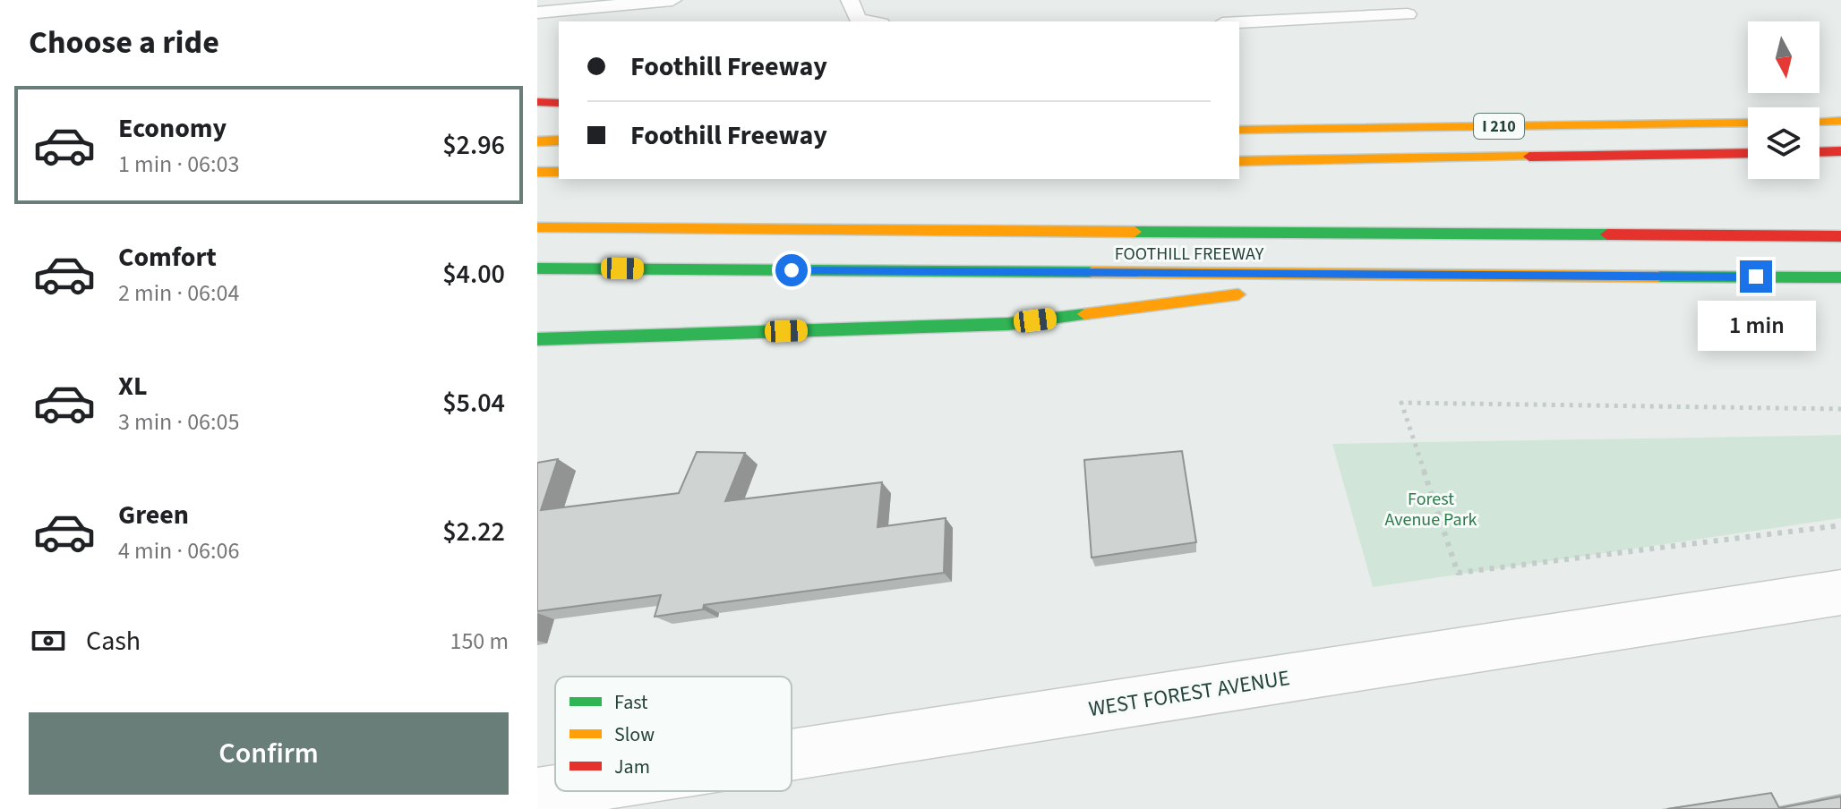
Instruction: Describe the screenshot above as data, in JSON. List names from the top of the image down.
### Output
{
  "streets": {
    "highway": ["I 210", "FOOTHILL FREEWAY"],
    "street": ["WEST FOREST AVENUE"]
  },
  "parks": ["Forest Avenue Park"],
  "legend": ["Fast", "Slow", "Jam"],
  "north": "bottom",
  "page": {
    "heading": "Choose a ride",
    "banner": ["Foothill Freeway", "Foothill Freeway"],
    "list": [
      {
        "name": "Economy",
        "note": "1 min · 06:03",
        "value": "$2.96"
      },
      {
        "name": "Comfort",
        "note": "2 min · 06:04",
        "value": "$4.00"
      },
      {
        "name": "XL",
        "note": "3 min · 06:05",
        "value": "$5.04"
      },
      {
        "name": "Green",
        "note": "4 min · 06:06",
        "value": "$2.22"
      }
    ],
    "bubble": "1 min",
    "pay": ["Cash", "150 m"],
    "buttons": "Confirm"
  }
}
